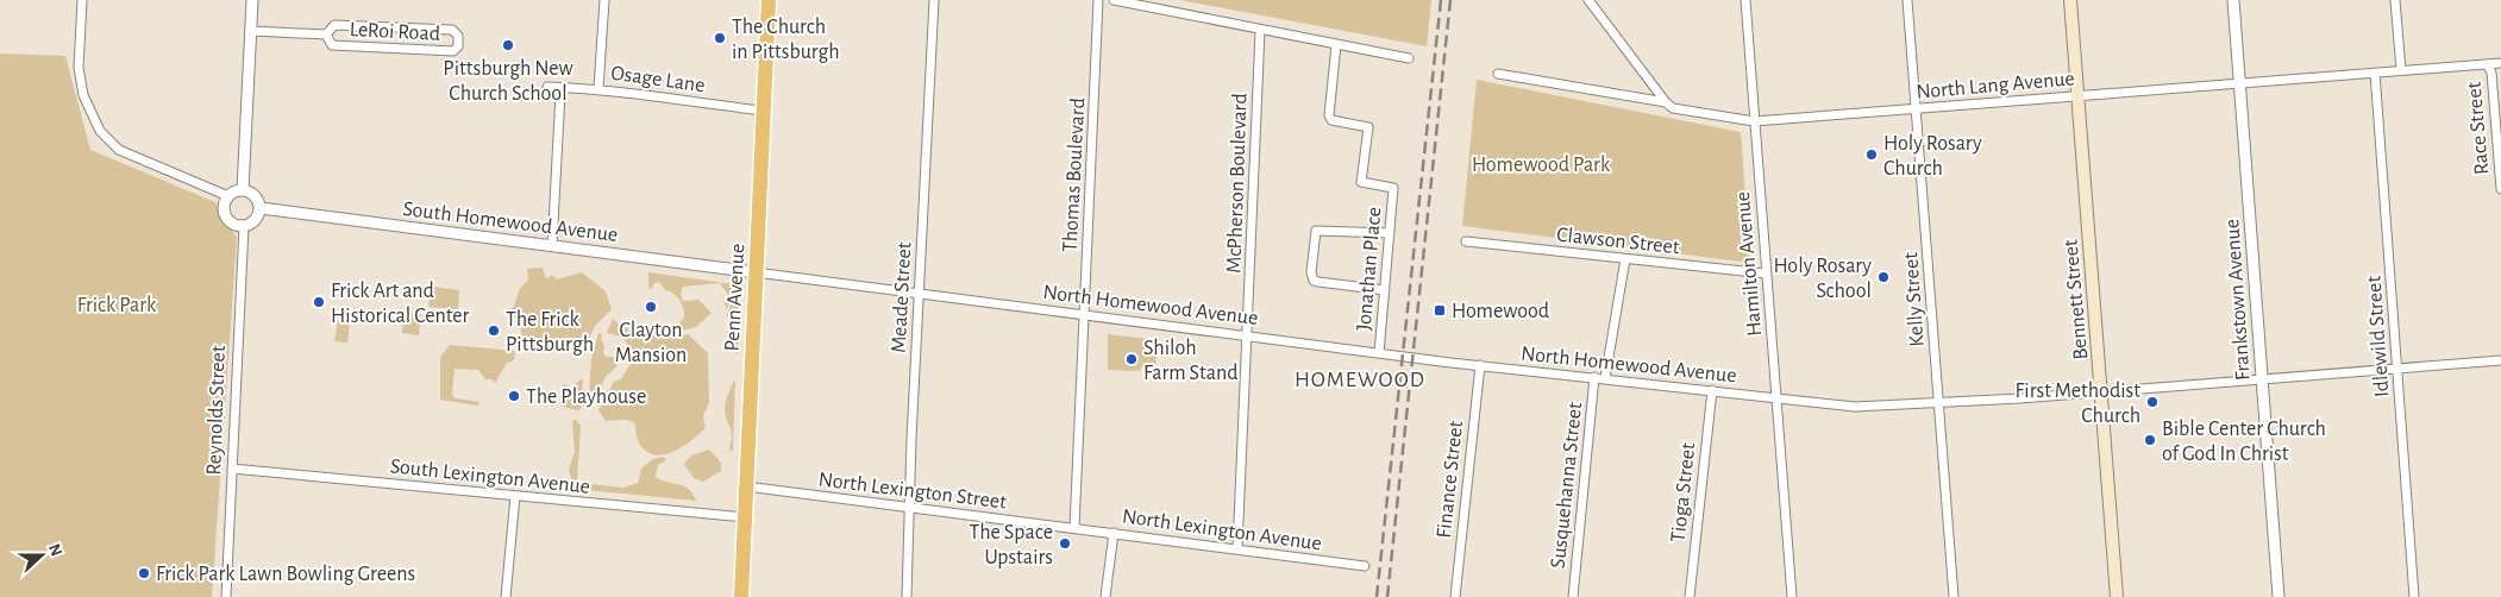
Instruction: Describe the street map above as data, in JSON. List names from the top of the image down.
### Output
{
  "streets": {
    "highway": ["Penn Avenue"],
    "main road": ["Bennett Street"],
    "street": [
      "LeRoi Road",
      "Osage Lane",
      "North Lang Avenue",
      "Race Street",
      "Thomas Boulevard",
      "McPherson Boulevard",
      "South Homewood Avenue",
      "Clawson Street",
      "Hamilton Avenue",
      "Jonathan Place",
      "Meade Street",
      "Kelly Street",
      "Frankstown Avenue",
      "North Homewood Avenue",
      "Idlewild Street",
      "Reynolds Street",
      "South Lexington Avenue",
      "Finance Street",
      "Susquehanna Street",
      "North Lexington Street",
      "Tioga Street",
      "North Lexington Avenue"
    ]
  },
  "crossings": [
    ["Osage Lane", "Penn Avenue"],
    ["North Lang Avenue", "Race Street"],
    ["North Lang Avenue", "Hamilton Avenue"],
    ["North Lang Avenue", "Kelly Street"],
    ["North Lang Avenue", "Bennett Street"],
    ["North Lang Avenue", "Frankstown Avenue"],
    ["North Lang Avenue", "Idlewild Street"],
    ["Thomas Boulevard", "North Homewood Avenue"],
    ["Thomas Boulevard", "North Lexington Street"],
    ["Thomas Boulevard", "North Lexington Avenue"],
    ["McPherson Boulevard", "North Homewood Avenue"],
    ["McPherson Boulevard", "North Lexington Avenue"],
    ["South Homewood Avenue", "Penn Avenue"],
    ["South Homewood Avenue", "North Homewood Avenue"],
    ["South Homewood Avenue", "Reynolds Street"],
    ["Clawson Street", "Hamilton Avenue"],
    ["Clawson Street", "Susquehanna Street"],
    ["Hamilton Avenue", "North Homewood Avenue"],
    ["Jonathan Place", "North Homewood Avenue"],
    ["Penn Avenue", "North Homewood Avenue"],
    ["Penn Avenue", "South Lexington Avenue"],
    ["Penn Avenue", "North Lexington Street"],
    ["Meade Street", "North Homewood Avenue"],
    ["Meade Street", "North Lexington Street"],
    ["Kelly Street", "North Homewood Avenue"],
    ["Bennett Street", "North Homewood Avenue"],
    ["Frankstown Avenue", "North Homewood Avenue"],
    ["North Homewood Avenue", "Idlewild Street"],
    ["North Homewood Avenue", "Finance Street"],
    ["North Homewood Avenue", "Susquehanna Street"],
    ["North Homewood Avenue", "Tioga Street"],
    ["Reynolds Street", "South Lexington Avenue"],
    ["North Lexington Street", "North Lexington Avenue"]
  ],
  "districts": ["HOMEWOOD"],
  "parks": ["Homewood Park", "Frick Park"],
  "places": {
    "other": [
      "The Church in Pittsburgh",
      "Pittsburgh New Church School",
      "Holy Rosary Church",
      "Holy Rosary School",
      "Frick Art and Historical Center",
      "Clayton Mansion",
      "The Frick Pittsburgh",
      "Shiloh Farm Stand",
      "The Playhouse",
      "First Methodist Church",
      "Bible Center Church of God In Christ",
      "The Space Upstairs",
      "Frick Park Lawn Bowling Greens"
    ],
    "transit": ["Homewood"]
  },
  "north": "right"
}
